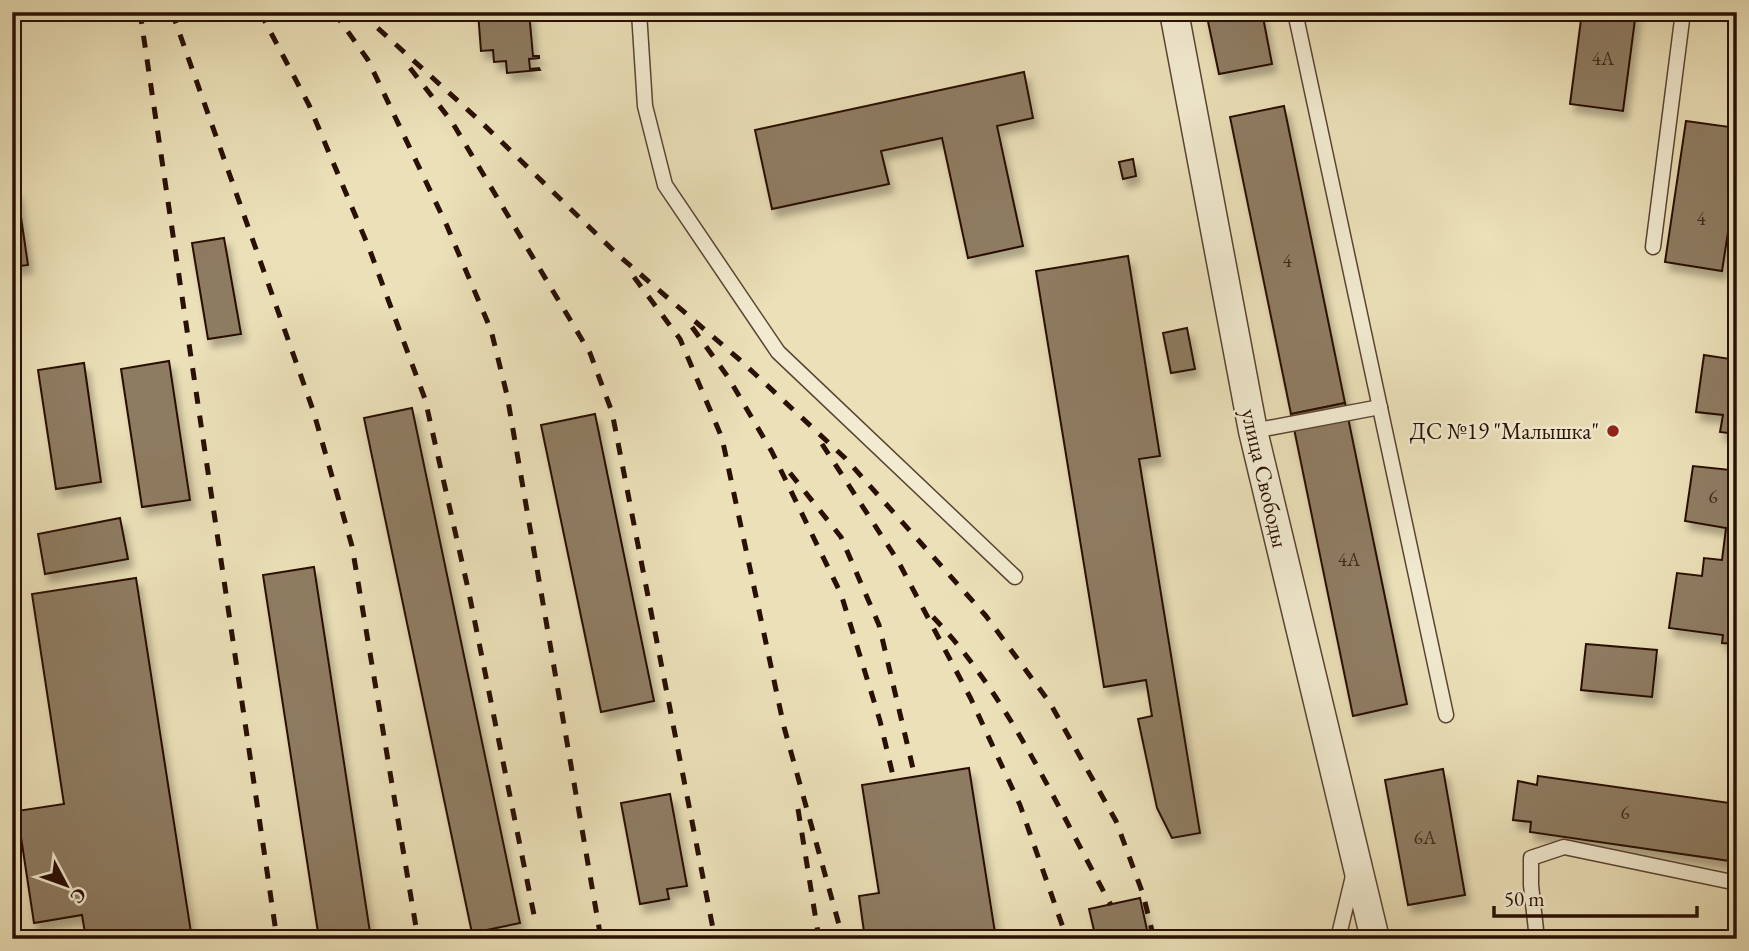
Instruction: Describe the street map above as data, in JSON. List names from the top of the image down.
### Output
{
  "streets": {
    "street": ["улица Свободы"]
  },
  "places": ["ДС №19 \"Малышка\""],
  "house_numbers": [
    "4А",
    "4",
    "4",
    "6",
    "4А",
    "6",
    "6А"
  ],
  "scale_bar": "50 m",
  "north": "bottom right"
}
